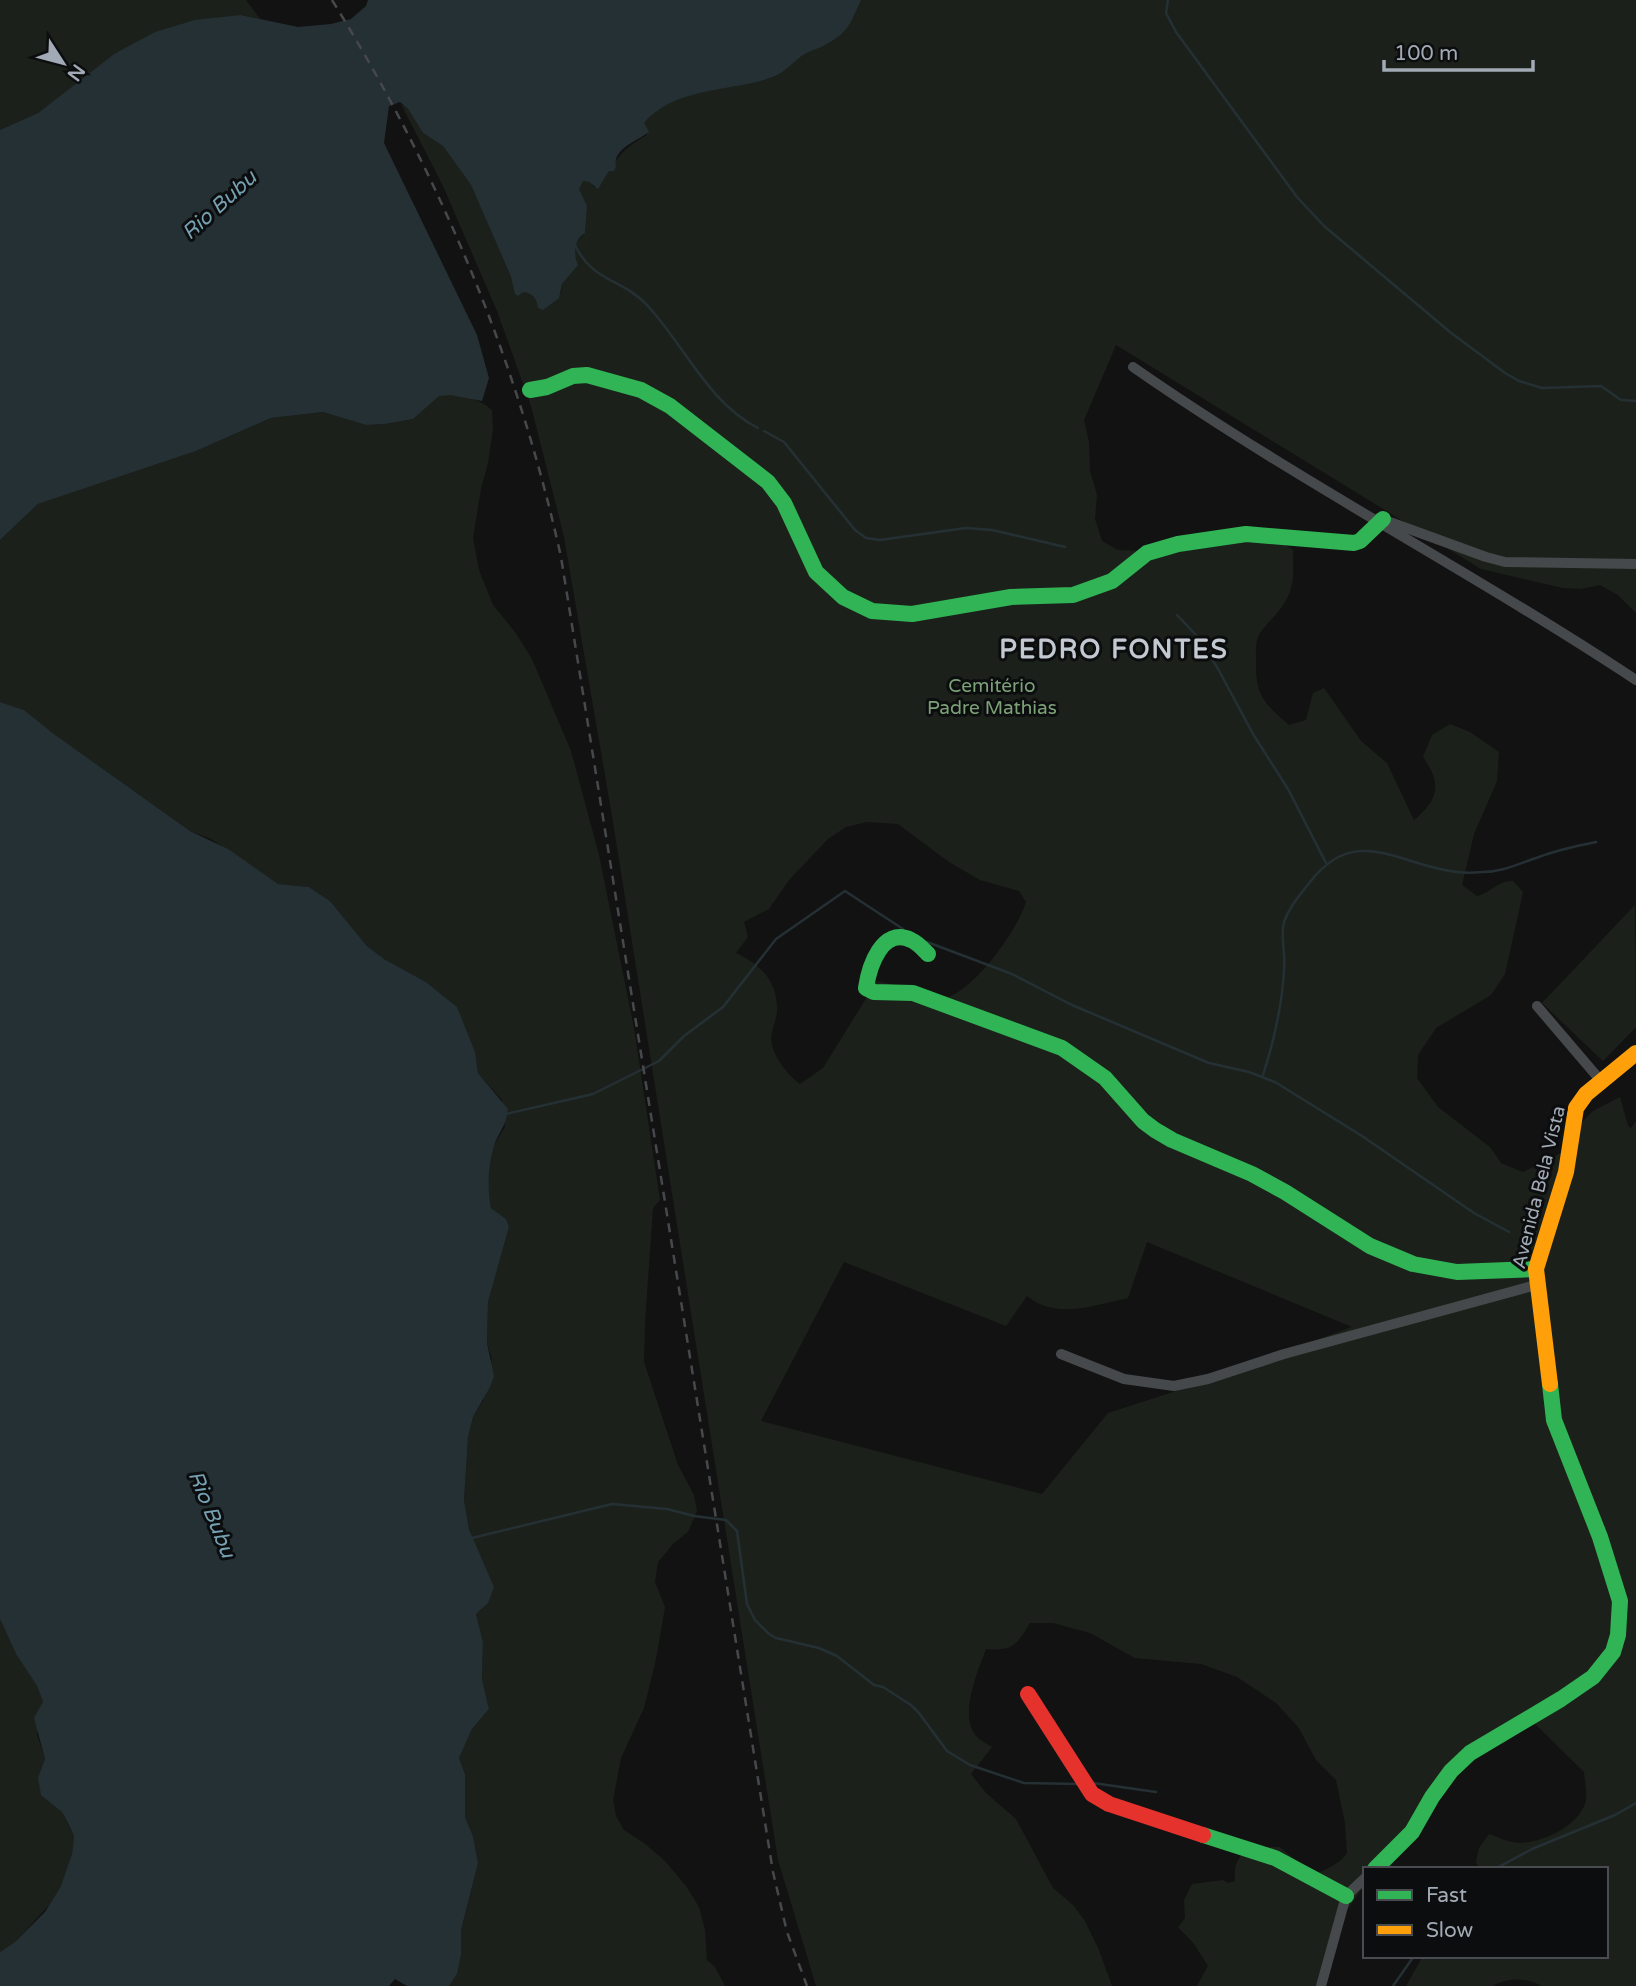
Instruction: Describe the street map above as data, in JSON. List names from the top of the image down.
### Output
{
  "streets": {
    "street": ["Avenida Bela Vista"]
  },
  "districts": ["PEDRO FONTES"],
  "water": ["Rio Bubu"],
  "parks": ["Cemitério Padre Mathias"],
  "legend": ["Fast", "Slow"],
  "scale_bar": "100 m",
  "north": "bottom right"
}
